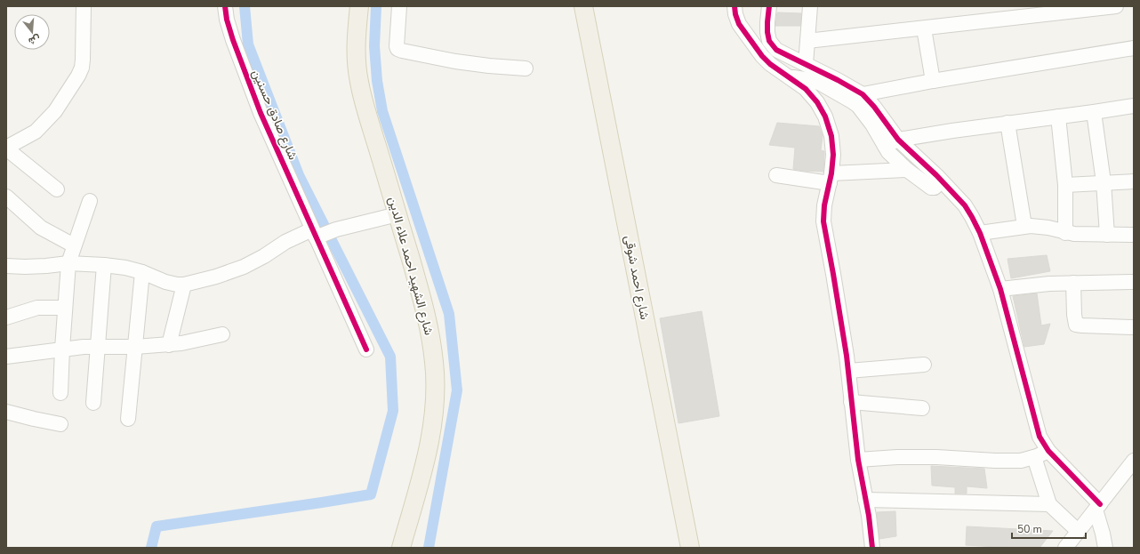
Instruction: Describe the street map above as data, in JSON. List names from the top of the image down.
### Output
{
  "streets": {
    "main road": ["شارع الشهيد احمد علاء الدين", "شارع احمد شوقى"],
    "street": ["شارع صادق حسنين"]
  },
  "scale_bar": "50 m",
  "north": "bottom"
}
